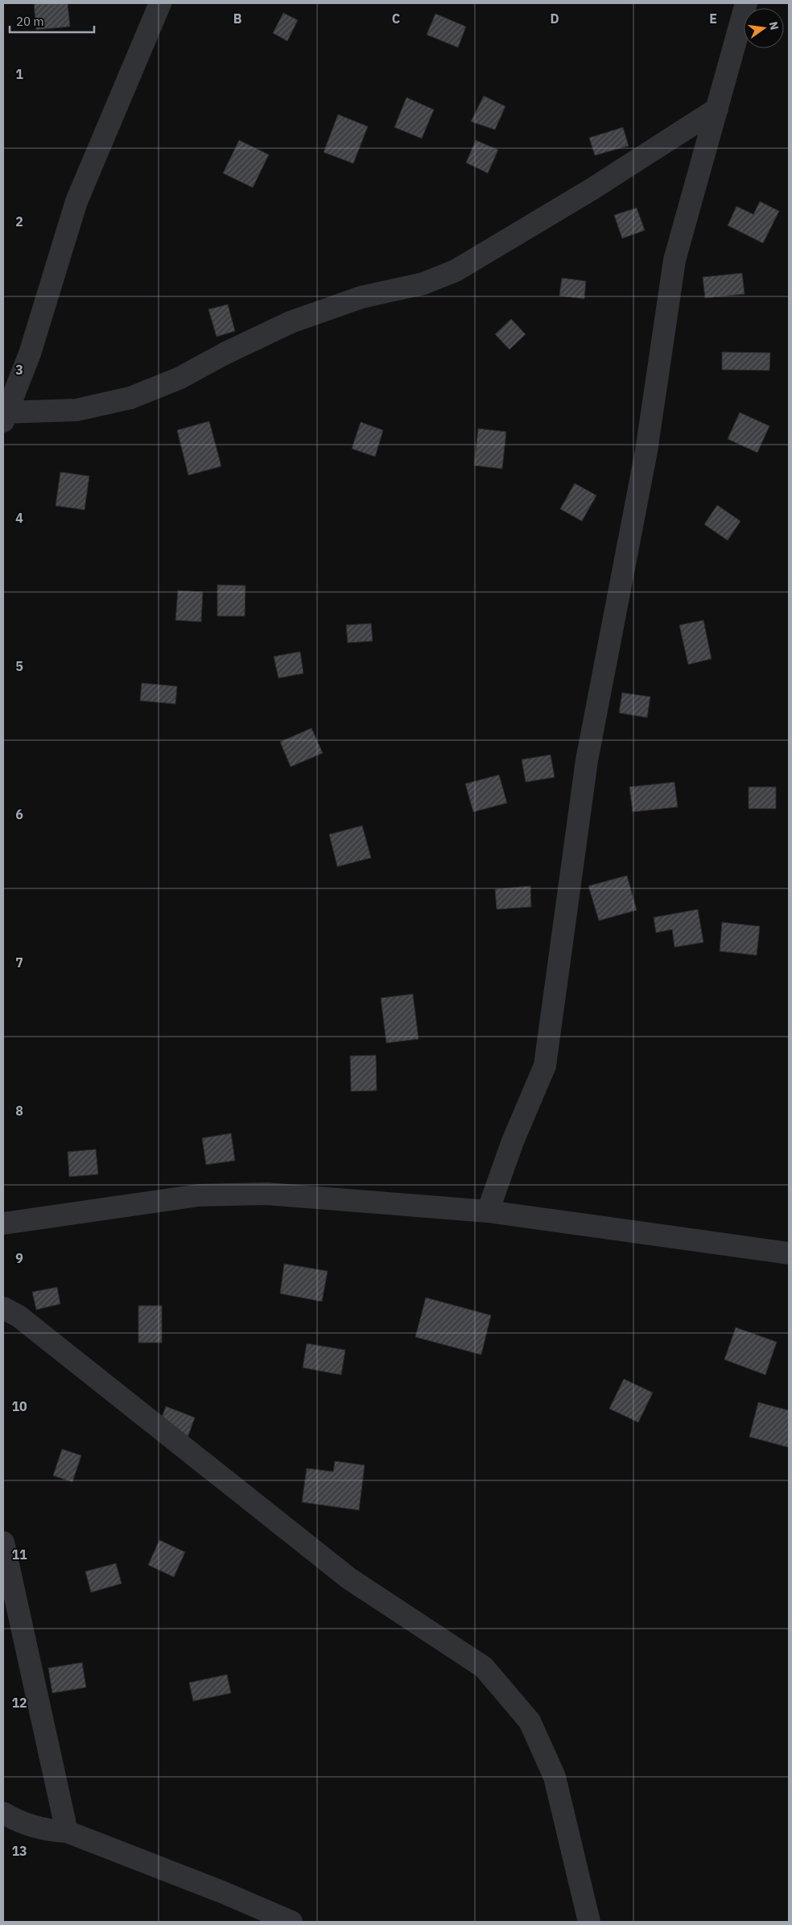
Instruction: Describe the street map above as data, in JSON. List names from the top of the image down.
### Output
{
  "scale_bar": "20 m",
  "north": "right",
  "grid": {
    "columns": [
      "B",
      "C",
      "D",
      "E"
    ],
    "rows": [
      "1",
      "2",
      "3",
      "4",
      "5",
      "6",
      "7",
      "8",
      "9",
      "10",
      "11",
      "12",
      "13"
    ]
  }
}
